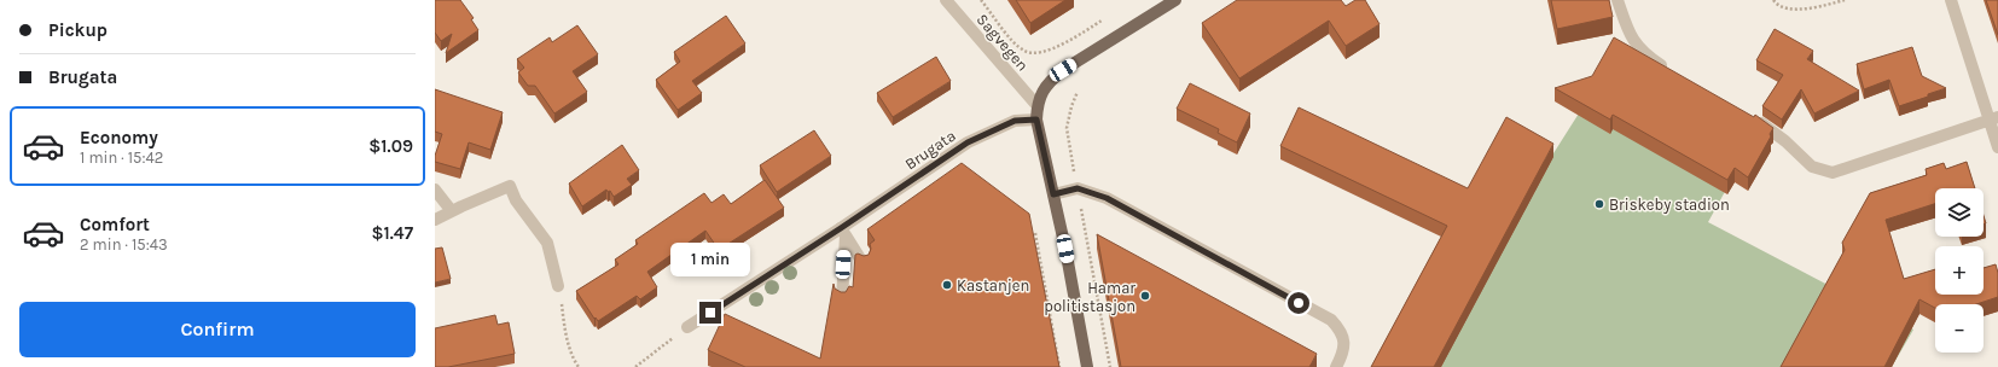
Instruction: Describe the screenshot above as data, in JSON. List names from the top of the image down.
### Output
{
  "streets": {
    "street": ["Sagvegen", "Brugata"]
  },
  "places": ["Briskeby stadion", "Kastanjen", "Hamar politistasjon"],
  "page": {
    "banner": ["Pickup", "Brugata"],
    "list": [
      {
        "name": "Economy",
        "note": "1 min · 15:42",
        "value": "$1.09"
      },
      {
        "name": "Comfort",
        "note": "2 min · 15:43",
        "value": "$1.47"
      }
    ],
    "map_buttons": ["+", "−"],
    "bubble": "1 min",
    "buttons": "Confirm"
  }
}
